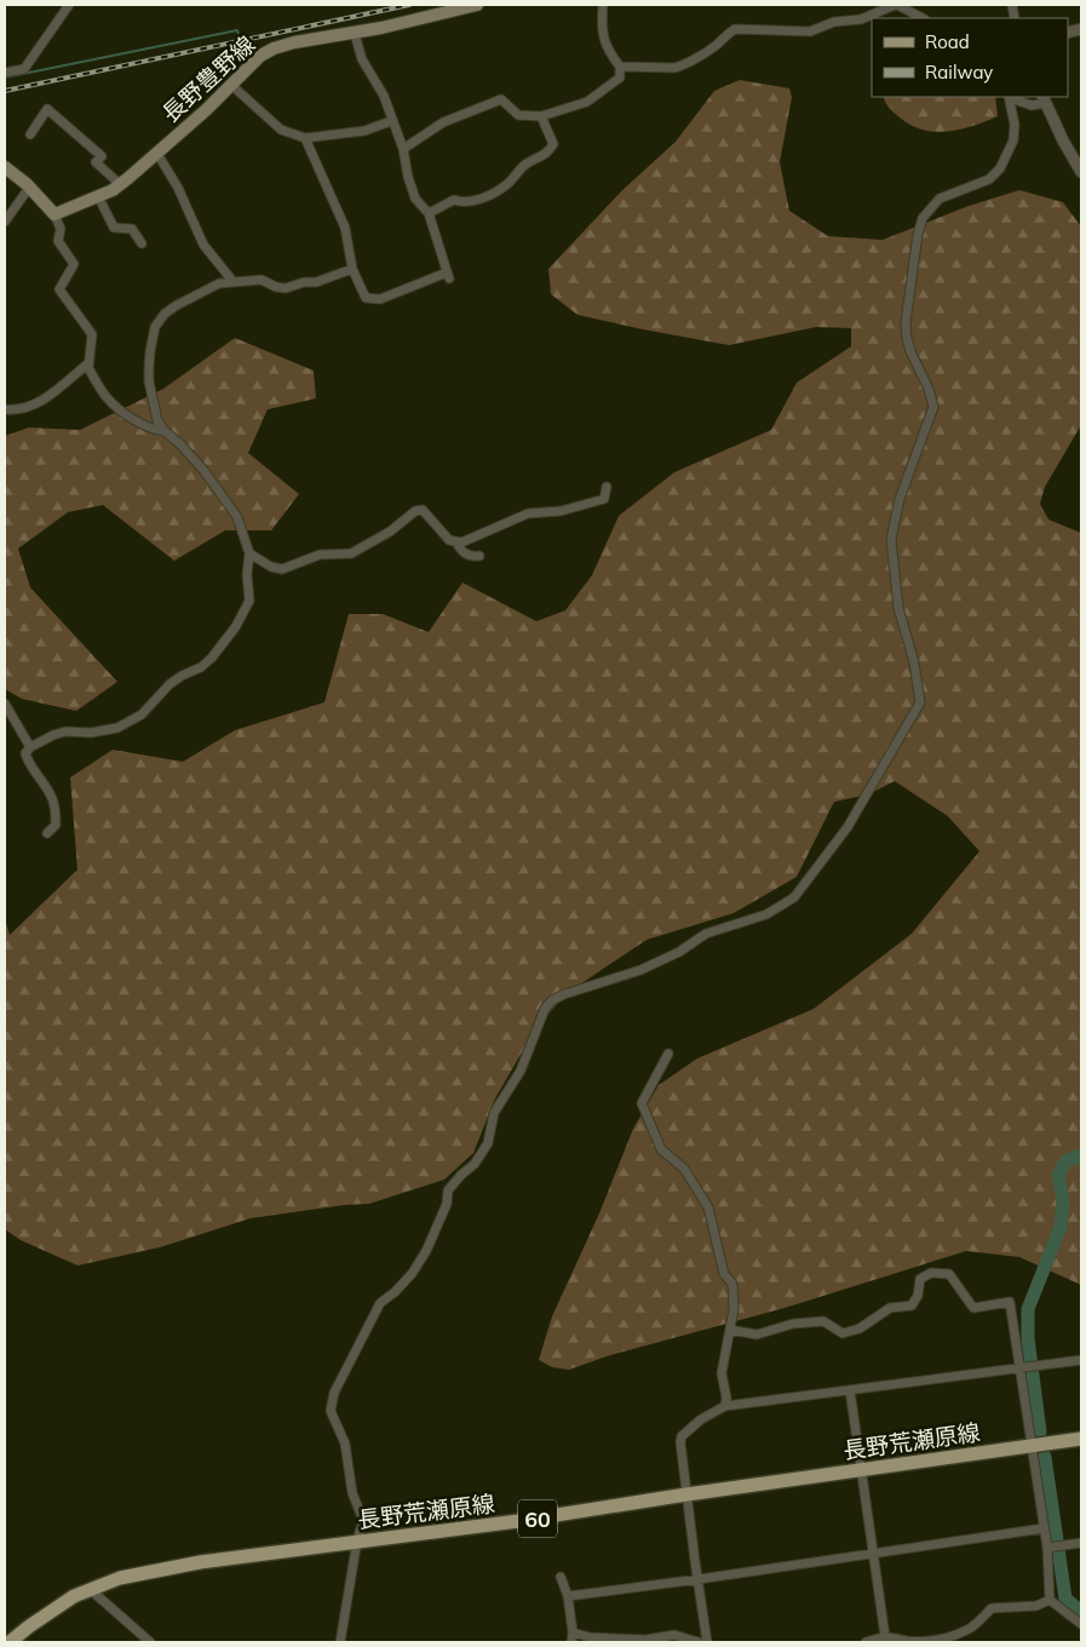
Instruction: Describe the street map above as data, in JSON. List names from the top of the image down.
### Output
{
  "streets": {
    "main road": ["長野豊野線", "長野荒瀬原線", "60"]
  },
  "legend": ["Road", "Railway"]
}
